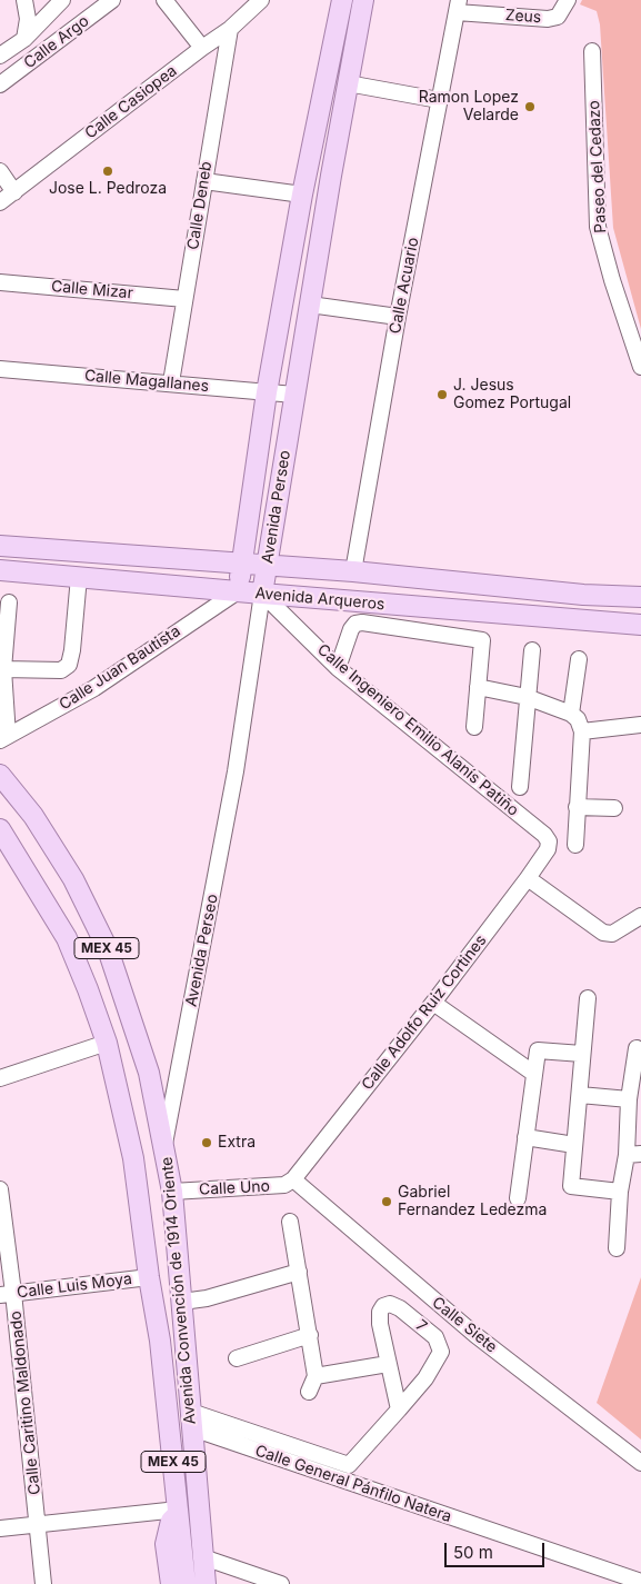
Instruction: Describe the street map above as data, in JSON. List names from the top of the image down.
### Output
{
  "streets": {
    "main road": [
      "Avenida Perseo",
      "Avenida Arqueros",
      "MEX 45",
      "Avenida Convención de 1914 Oriente"
    ],
    "street": [
      "Zeus",
      "Calle Argo",
      "Calle Casiopea",
      "Paseo del Cedazo",
      "Calle Deneb",
      "Calle Acuario",
      "Calle Mizar",
      "Calle Magallanes",
      "Calle Juan Bautista",
      "Calle Ingeniero Emilio Alanís Patiño",
      "Calle Adolfo Ruiz Cortines",
      "Calle Uno",
      "Calle Luis Moya",
      "Calle Siete",
      "7",
      "Calle Caritino Maldonado",
      "Calle General Pánfilo Natera"
    ]
  },
  "crossings": [
    ["Zeus", "Calle Acuario"],
    ["Calle Casiopea", "Calle Deneb"],
    ["Calle Deneb", "Calle Mizar"],
    ["Calle Deneb", "Calle Magallanes"],
    ["Calle Acuario", "Avenida Arqueros"],
    ["Calle Magallanes", "Avenida Perseo"],
    ["Avenida Perseo", "Avenida Arqueros"],
    ["Avenida Perseo", "Calle Juan Bautista"],
    ["Avenida Perseo", "Calle Ingeniero Emilio Alanís Patiño"],
    ["Avenida Perseo", "Avenida Convención de 1914 Oriente"],
    ["Avenida Arqueros", "Calle Juan Bautista"],
    ["Avenida Arqueros", "Calle Ingeniero Emilio Alanís Patiño"],
    ["Calle Ingeniero Emilio Alanís Patiño", "Calle Adolfo Ruiz Cortines"],
    ["MEX 45", "Avenida Convención de 1914 Oriente"],
    ["Calle Adolfo Ruiz Cortines", "Calle Uno"],
    ["Calle Adolfo Ruiz Cortines", "Calle Siete"],
    ["Calle Uno", "Avenida Convención de 1914 Oriente"],
    ["Calle Uno", "Calle Siete"],
    ["Calle Luis Moya", "Avenida Convención de 1914 Oriente"],
    ["Calle Luis Moya", "Calle Caritino Maldonado"],
    ["Avenida Convención de 1914 Oriente", "7"],
    ["Avenida Convención de 1914 Oriente", "Calle General Pánfilo Natera"],
    ["7", "Calle General Pánfilo Natera"]
  ],
  "places": [
    "Ramon Lopez Velarde",
    "Jose L. Pedroza",
    "J. Jesus Gomez Portugal",
    "Extra",
    "Gabriel Fernandez Ledezma"
  ],
  "scale_bar": "50 m"
}
